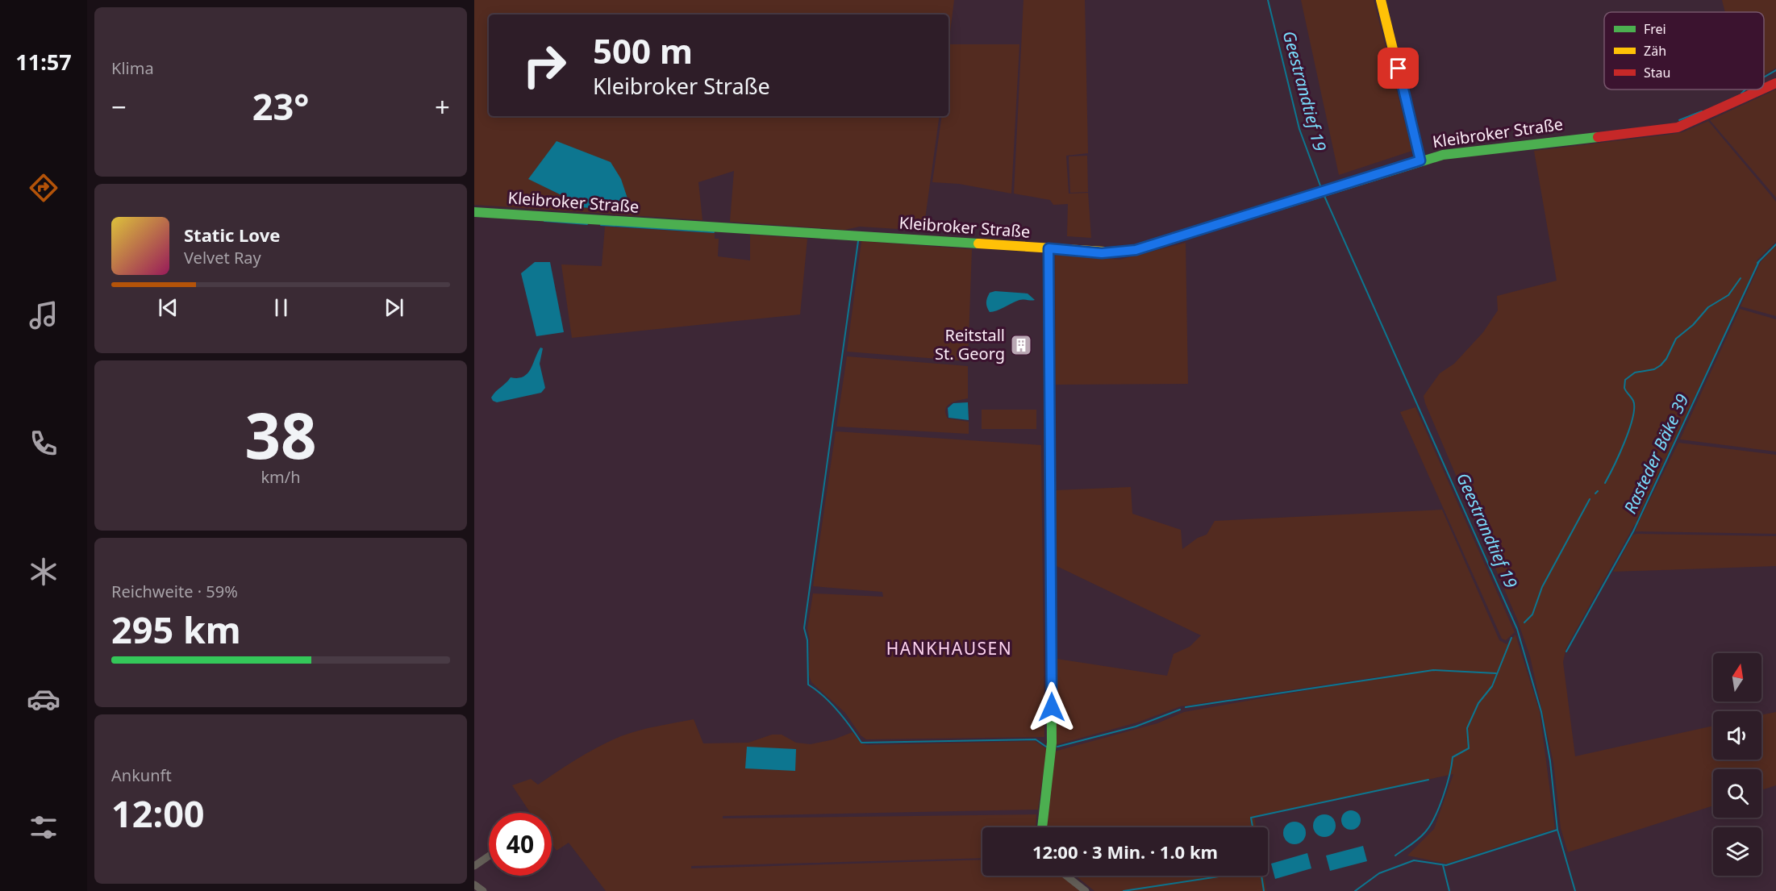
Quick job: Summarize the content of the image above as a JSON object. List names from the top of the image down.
{
  "streets": {
    "street": ["Kleibroker Straße"]
  },
  "districts": ["HANKHAUSEN"],
  "water": ["Geestrandtief 19", "Rasteder Bäke 39"],
  "places": {
    "building": ["Reitstall St. Georg"]
  },
  "legend": ["Frei", "Zäh", "Stau"],
  "north": "top",
  "page": {
    "tabs": "11:57",
    "tile": [
      "Klima",
      ["38", "km/h"],
      ["Reichweite · 59%", "295 km"],
      ["Ankunft", "12:00"]
    ],
    "turn": ["500 m", "Kleibroker Straße"],
    "heat": ["−", "23°", "+"],
    "song": ["Static Love", "Velvet Ray"],
    "limit": "40",
    "trip": "12:00 · 3 Min. · 1.0 km"
  }
}
